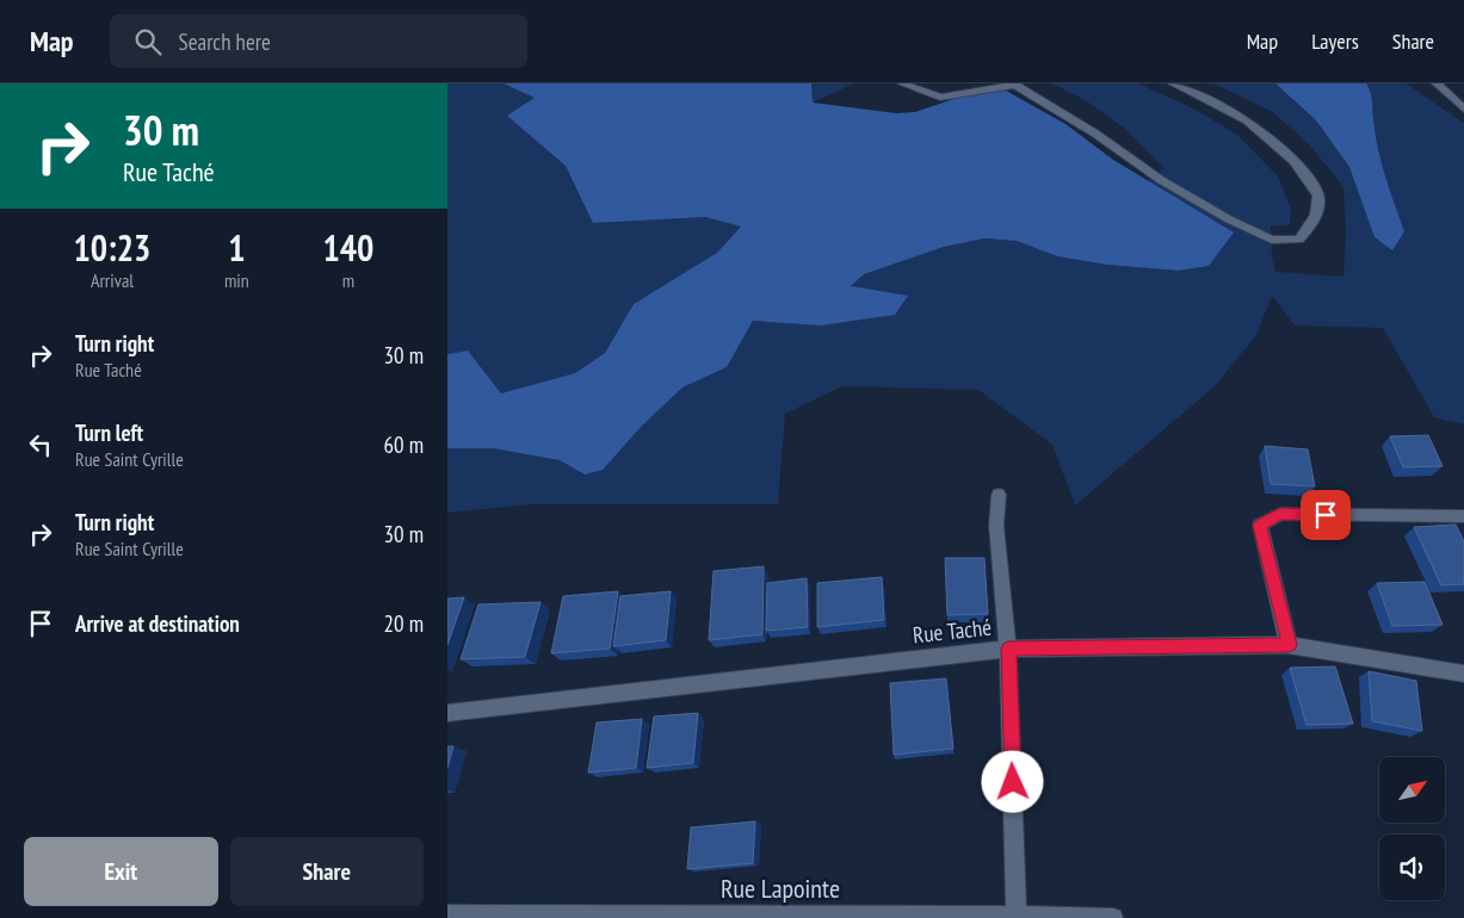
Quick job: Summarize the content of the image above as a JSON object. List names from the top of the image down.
{
  "streets": {
    "street": ["Rue Taché", "Rue Lapointe"]
  },
  "north": "top right",
  "page": {
    "header": "Map",
    "search": "Search here",
    "nav": ["Map", "Layers", "Share"],
    "turn": ["30 m", "Rue Taché"],
    "eta": [
      "10:23",
      "Arrival",
      "1",
      "min",
      "140",
      "m"
    ],
    "list": [
      {
        "name": "Turn right",
        "note": "Rue Taché",
        "value": "30 m"
      },
      {
        "name": "Turn left",
        "note": "Rue Saint Cyrille",
        "value": "60 m"
      },
      {
        "name": "Turn right",
        "note": "Rue Saint Cyrille",
        "value": "30 m"
      },
      {
        "name": "Arrive at destination",
        "value": "20 m"
      }
    ],
    "buttons": ["Exit", "Share"]
  }
}
